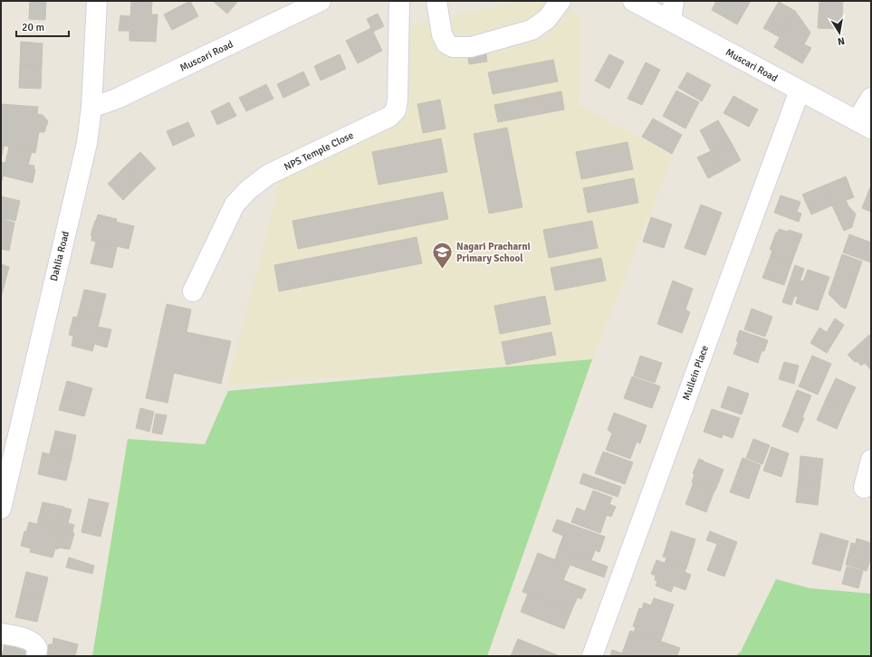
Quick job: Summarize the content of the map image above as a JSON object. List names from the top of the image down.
{
  "streets": {
    "street": [
      "Muscari Road",
      "NPS Temple Close",
      "Dahlia Road",
      "Mullein Place"
    ]
  },
  "crossings": [
    ["Muscari Road", "Dahlia Road"],
    ["Muscari Road", "Mullein Place"]
  ],
  "places": {
    "school or university": ["Nagari Pracharni Primary School"]
  },
  "scale_bar": "20 m",
  "north": "bottom"
}
